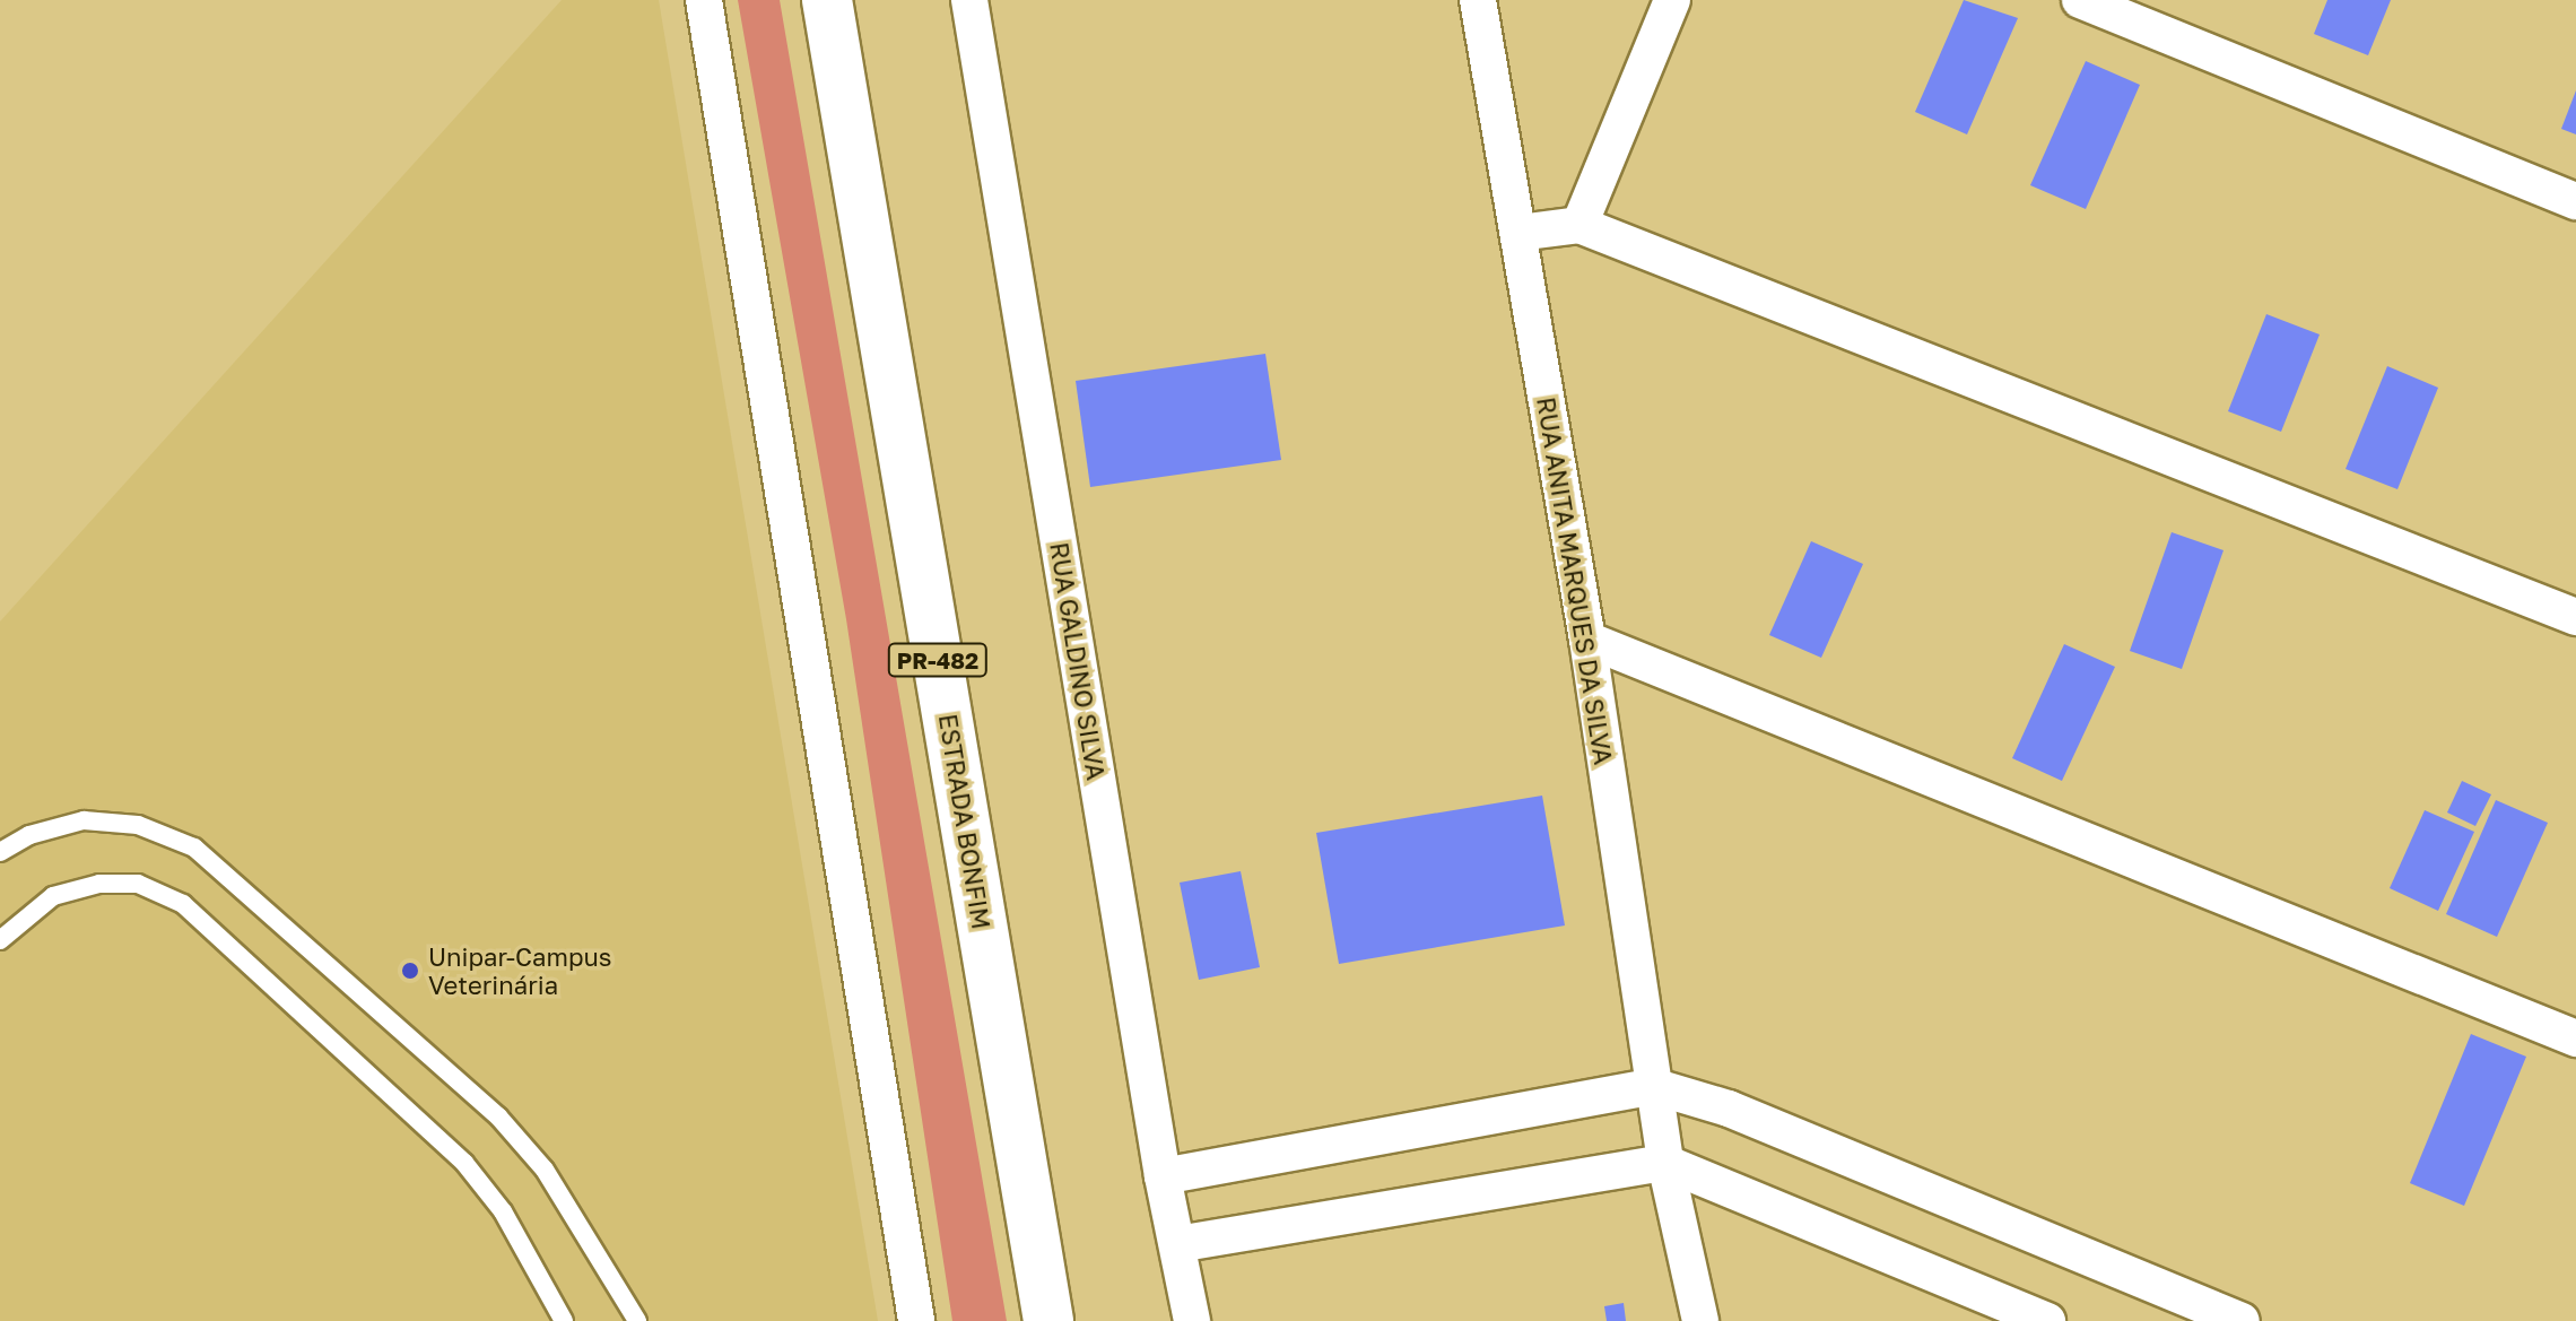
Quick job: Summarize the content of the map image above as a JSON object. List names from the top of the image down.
{
  "streets": {
    "main road": ["PR-482", "ESTRADA BONFIM"],
    "street": ["RUA ANITA MARQUES DA SILVA", "RUA GALDINO SILVA"]
  },
  "places": ["Unipar-Campus Veterinária"]
}
